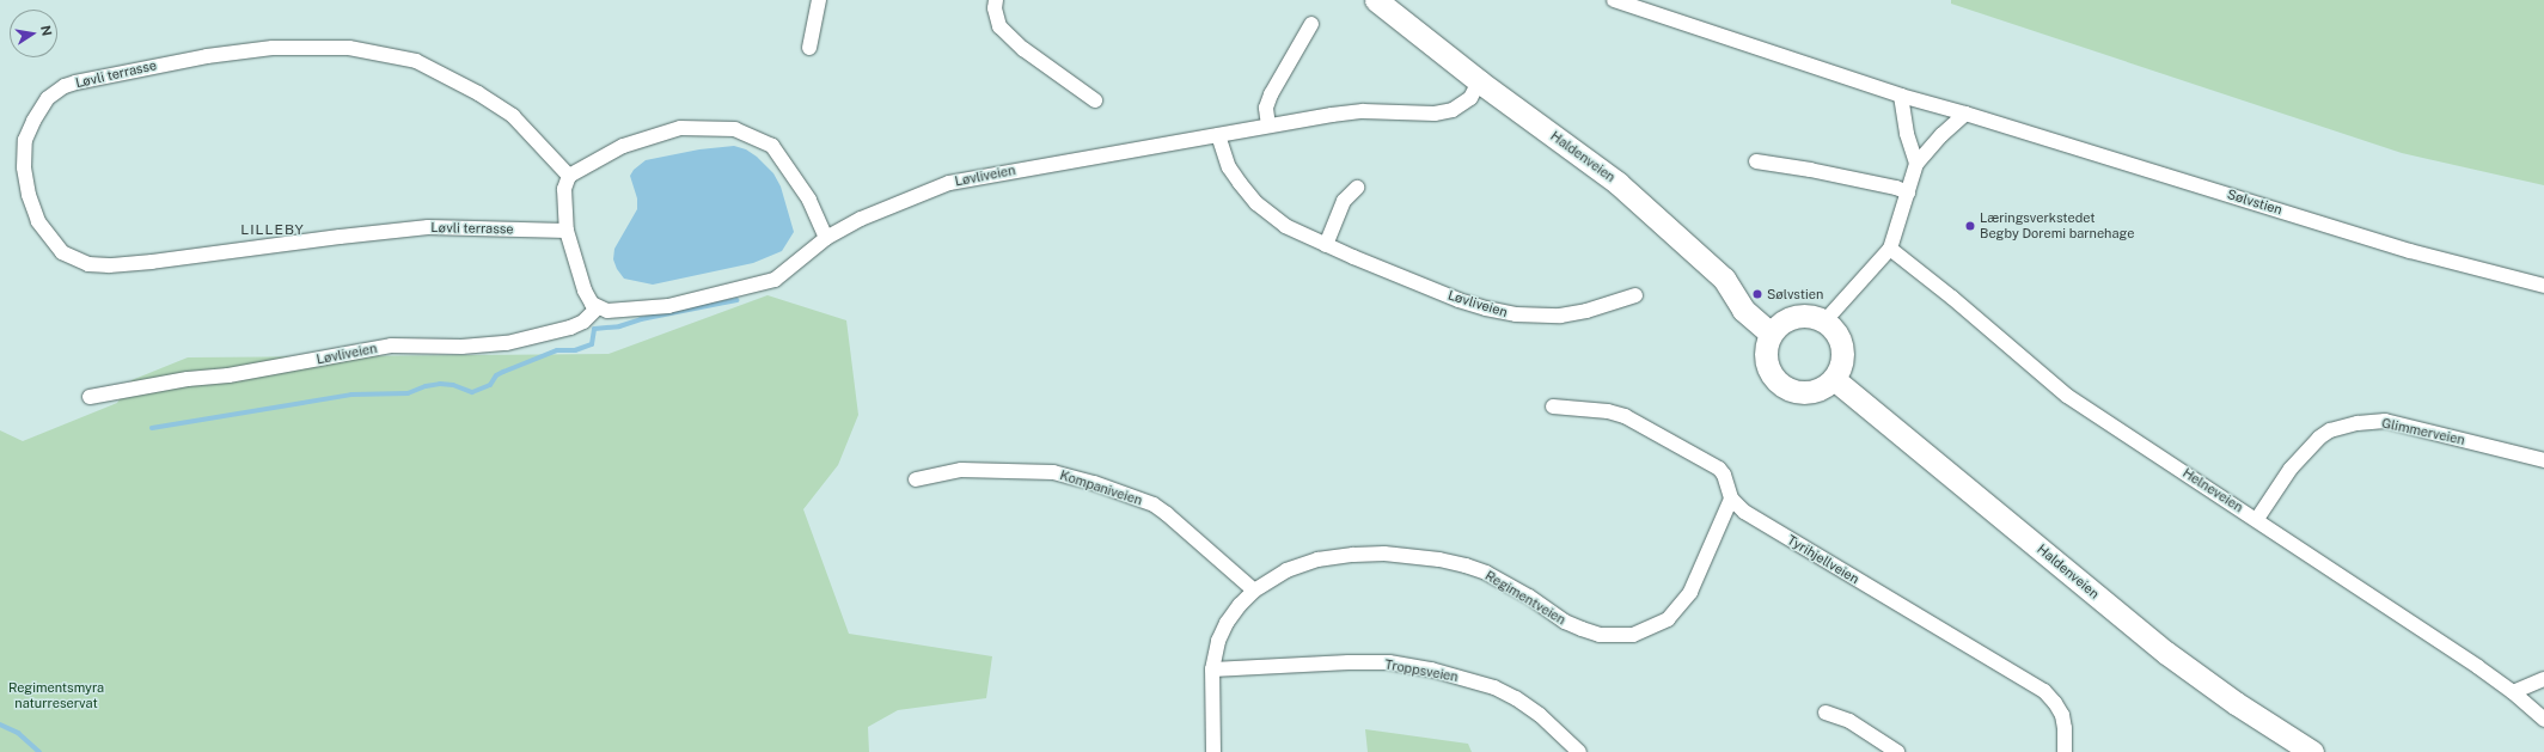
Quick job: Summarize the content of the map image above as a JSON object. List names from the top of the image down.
{
  "streets": {
    "main road": ["Haldenveien"],
    "street": [
      "Løvli terrasse",
      "Løvliveien",
      "Sølvstien",
      "Glimmerveien",
      "Kompaniveien",
      "Helneveien",
      "Tyrihjellveien",
      "Regimentveien",
      "Troppsveien"
    ]
  },
  "crossings": [
    ["Haldenveien", "Løvliveien"],
    ["Glimmerveien", "Helneveien"],
    ["Kompaniveien", "Regimentveien"],
    ["Tyrihjellveien", "Regimentveien"],
    ["Regimentveien", "Troppsveien"]
  ],
  "districts": ["LILLEBY"],
  "parks": ["Regimentsmyra naturreservat"],
  "places": ["Læringsverkstedet Begby Doremi barnehage", "Sølvstien"],
  "north": "right"
}
